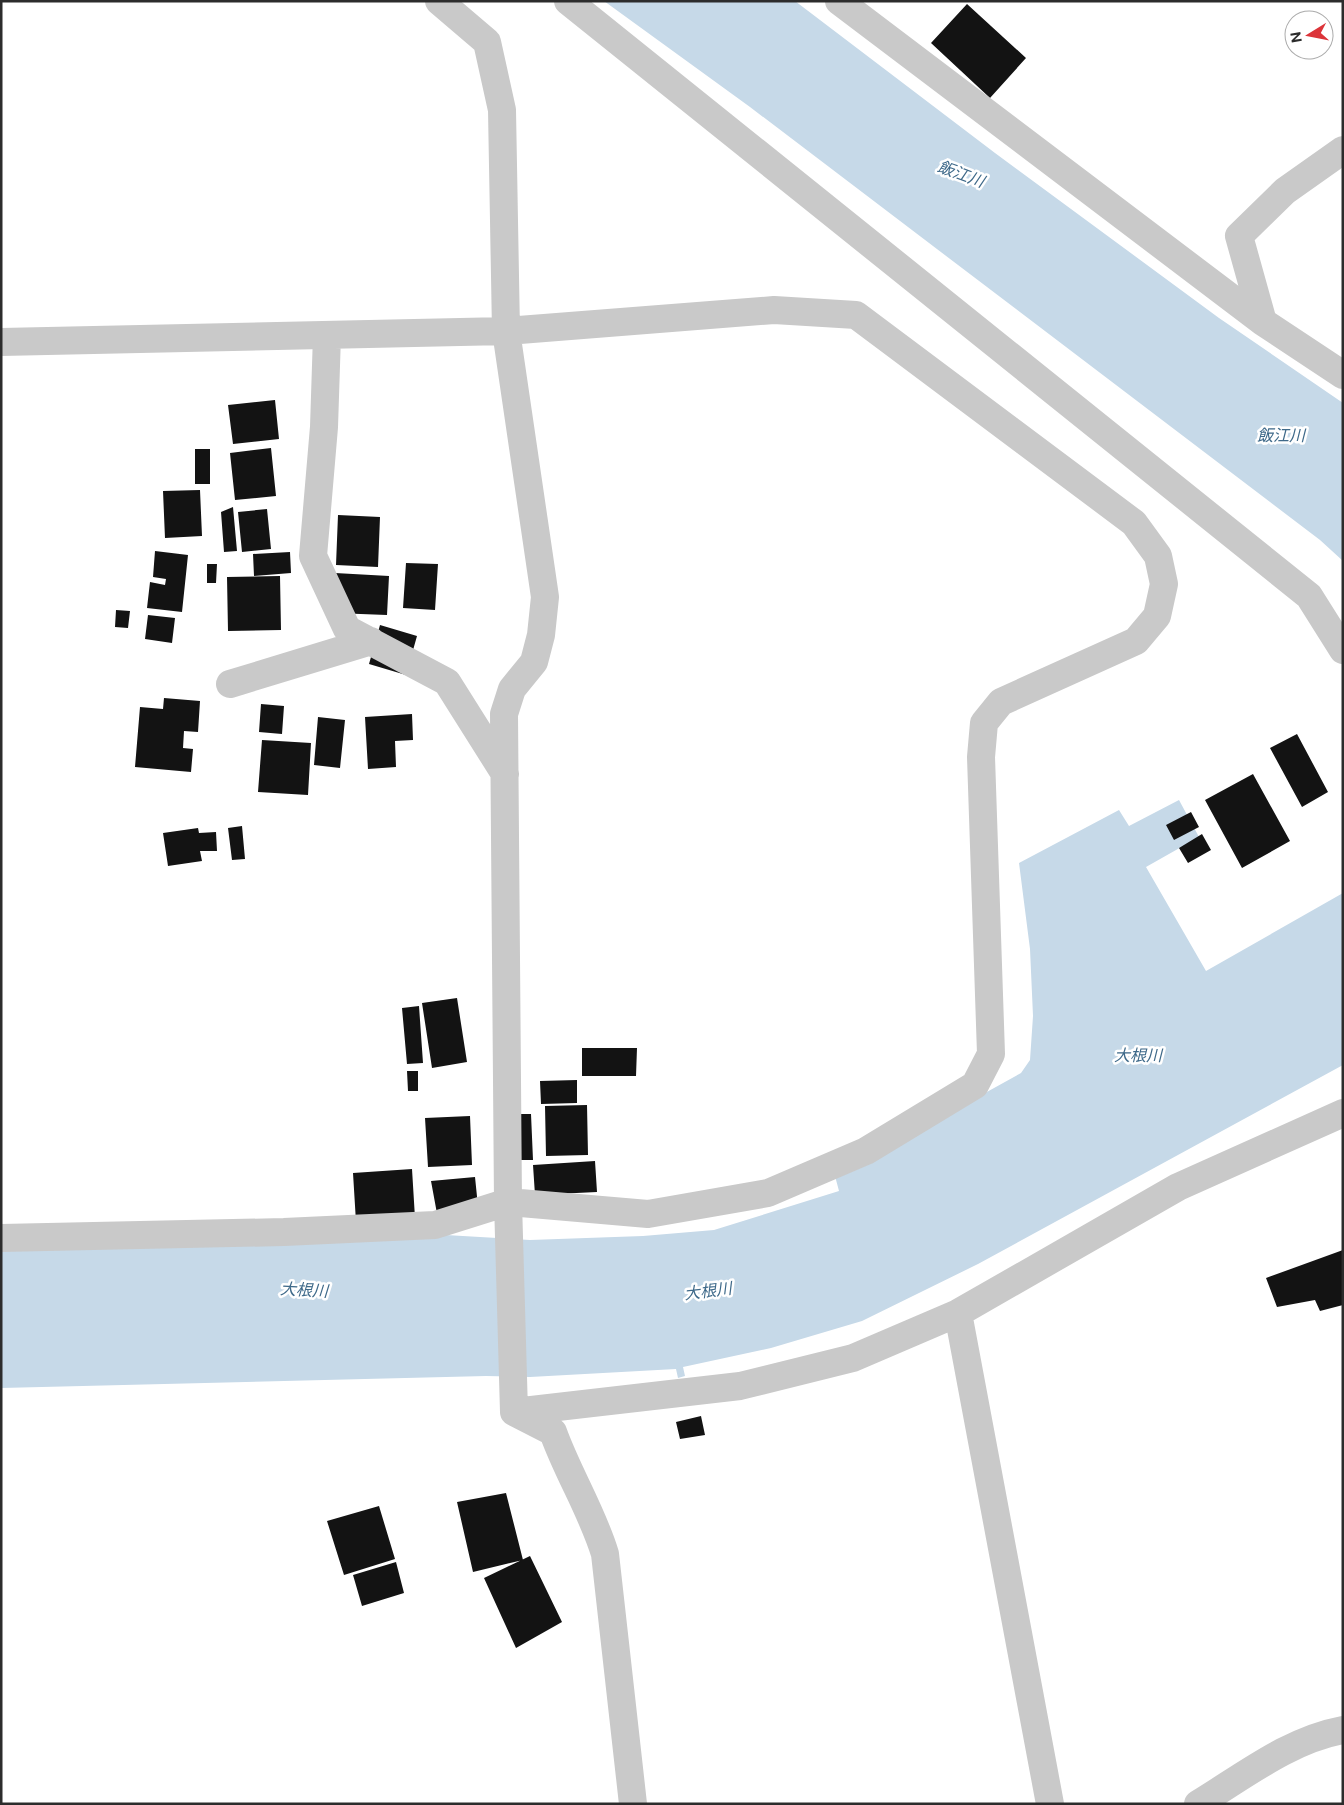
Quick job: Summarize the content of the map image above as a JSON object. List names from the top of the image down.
{
  "water": ["飯江川", "大根川"],
  "north": "left"
}
